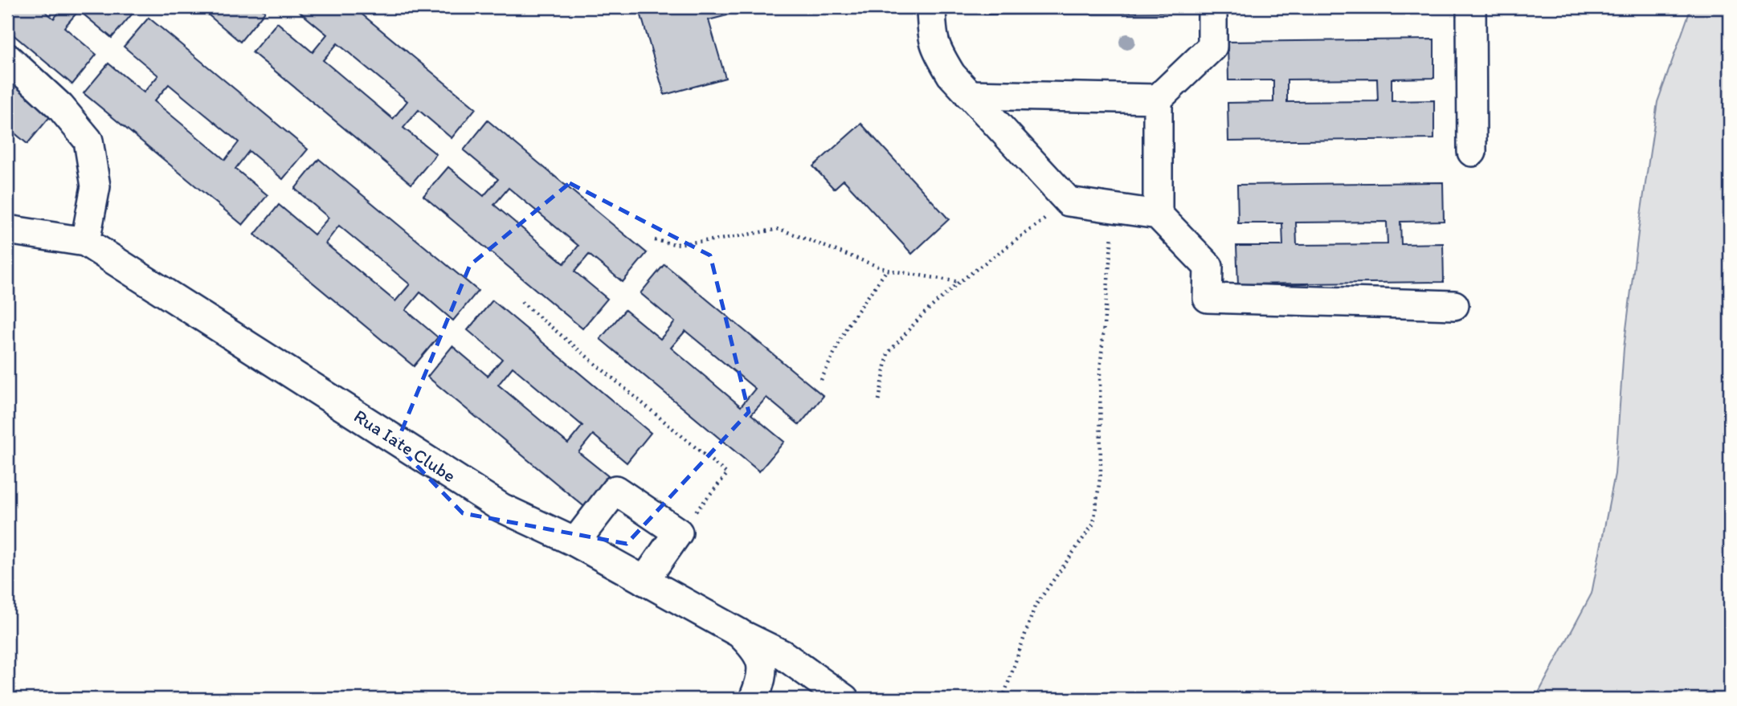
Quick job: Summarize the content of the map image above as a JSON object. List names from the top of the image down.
{
  "streets": {
    "street": ["Rua Iate Clube"]
  }
}
